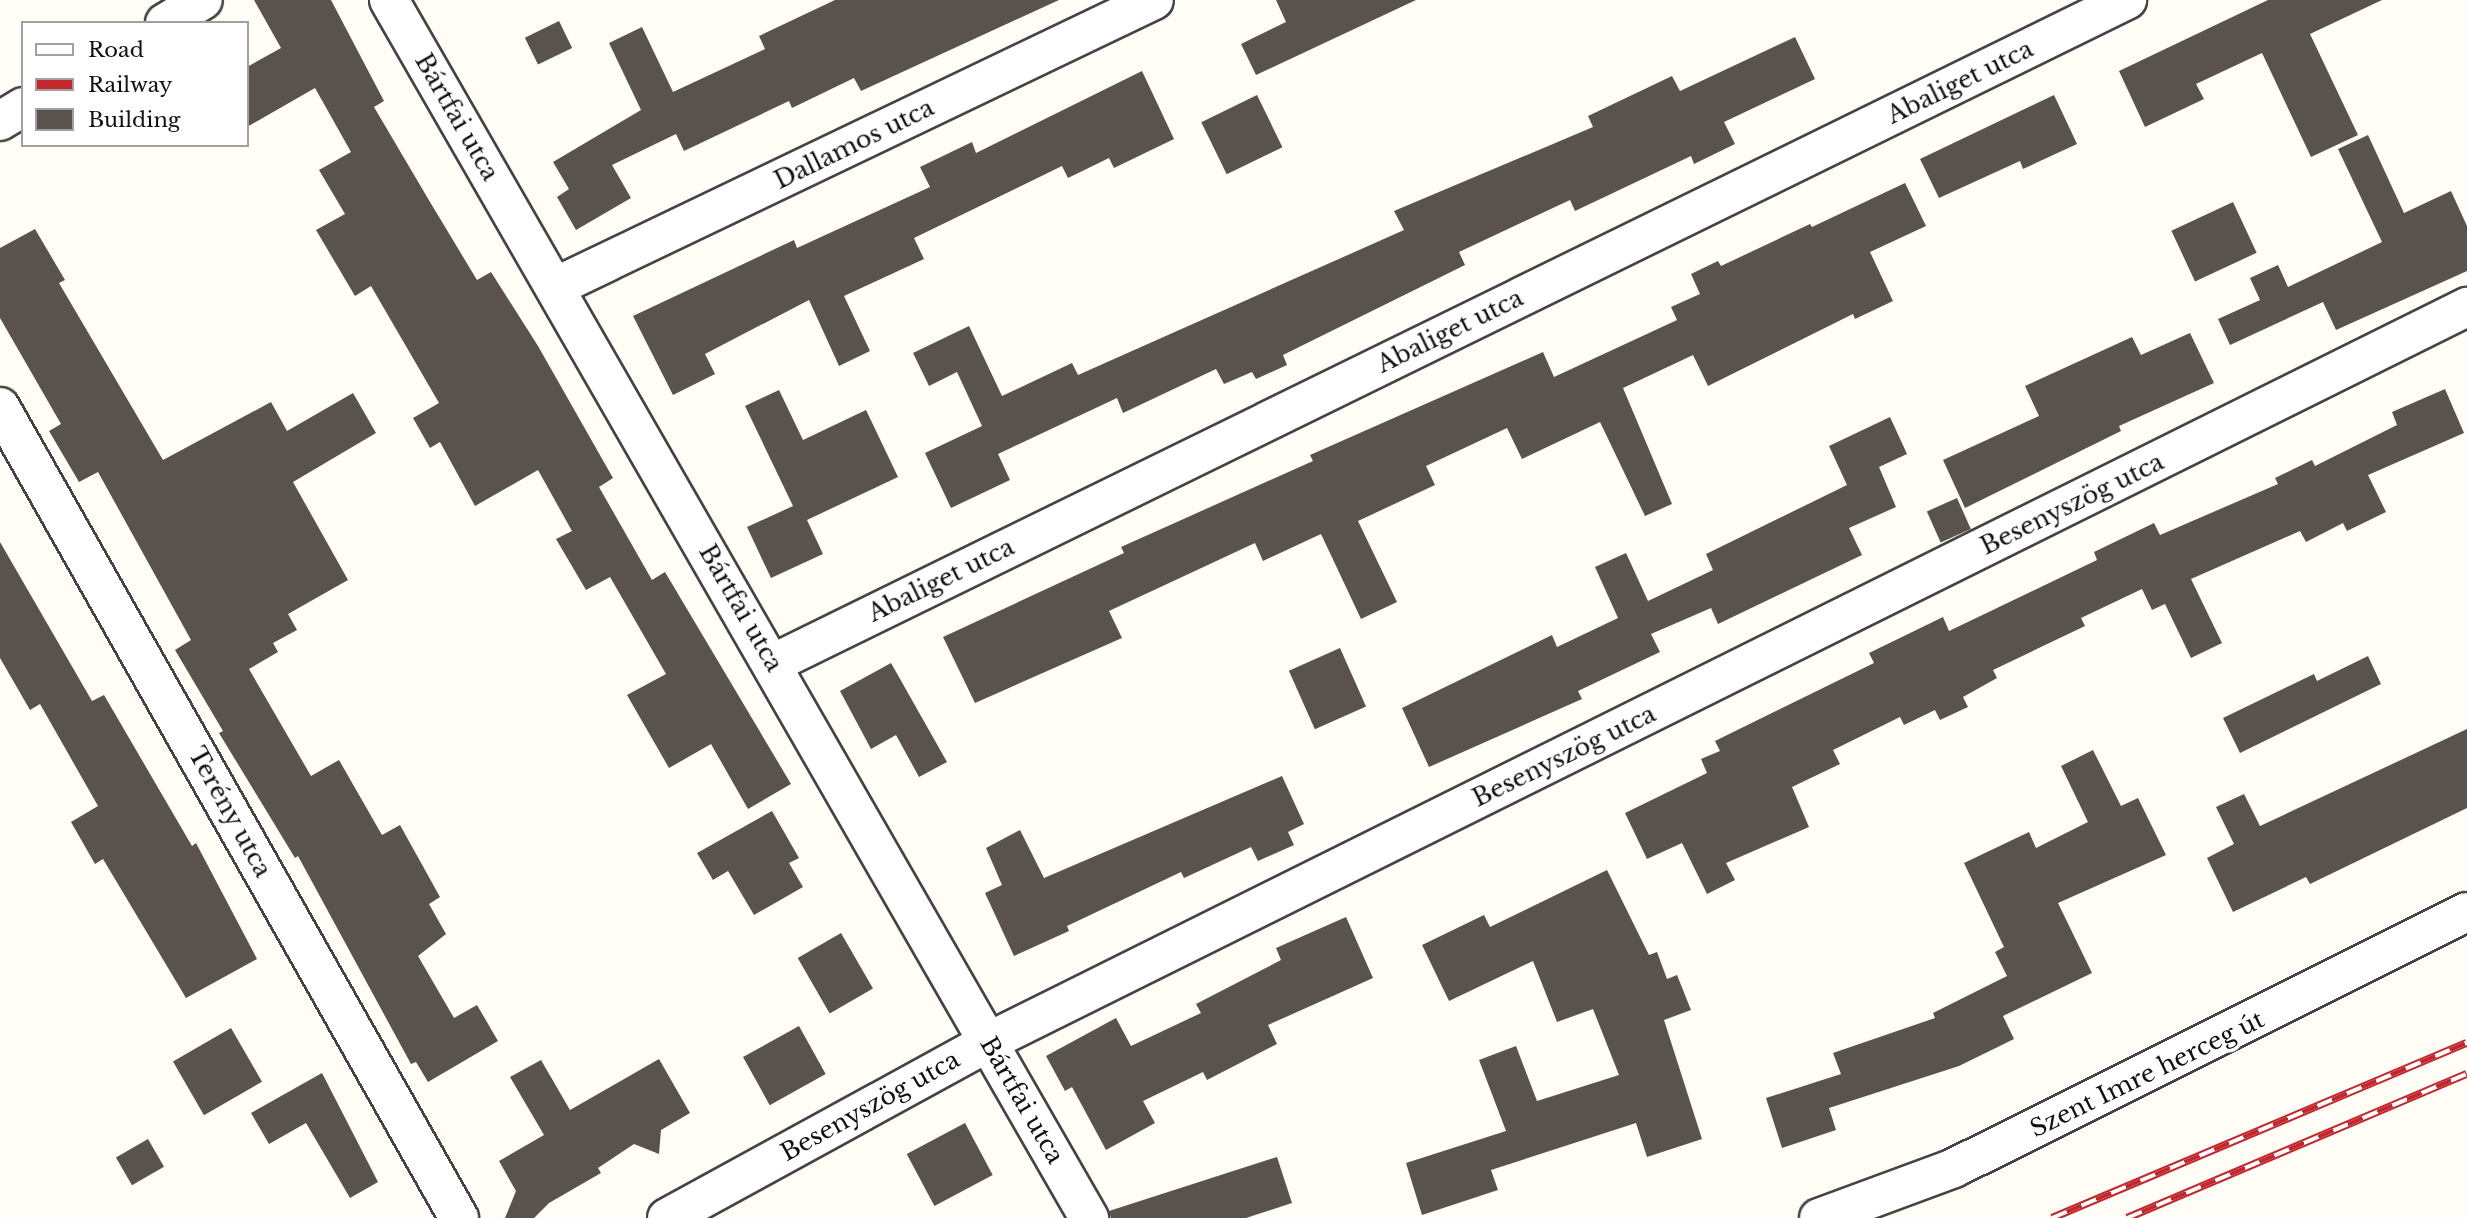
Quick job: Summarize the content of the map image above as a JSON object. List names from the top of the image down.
{
  "streets": {
    "street": [
      "Abaliget utca",
      "Bártfai utca",
      "Dallamos utca",
      "Besenyszög utca",
      "Terény utca",
      "Szent Imre herceg út"
    ]
  },
  "crossings": [
    ["Abaliget utca", "Bártfai utca"],
    ["Bártfai utca", "Dallamos utca"],
    ["Bártfai utca", "Besenyszög utca"]
  ],
  "legend": ["Road", "Railway", "Building"]
}
